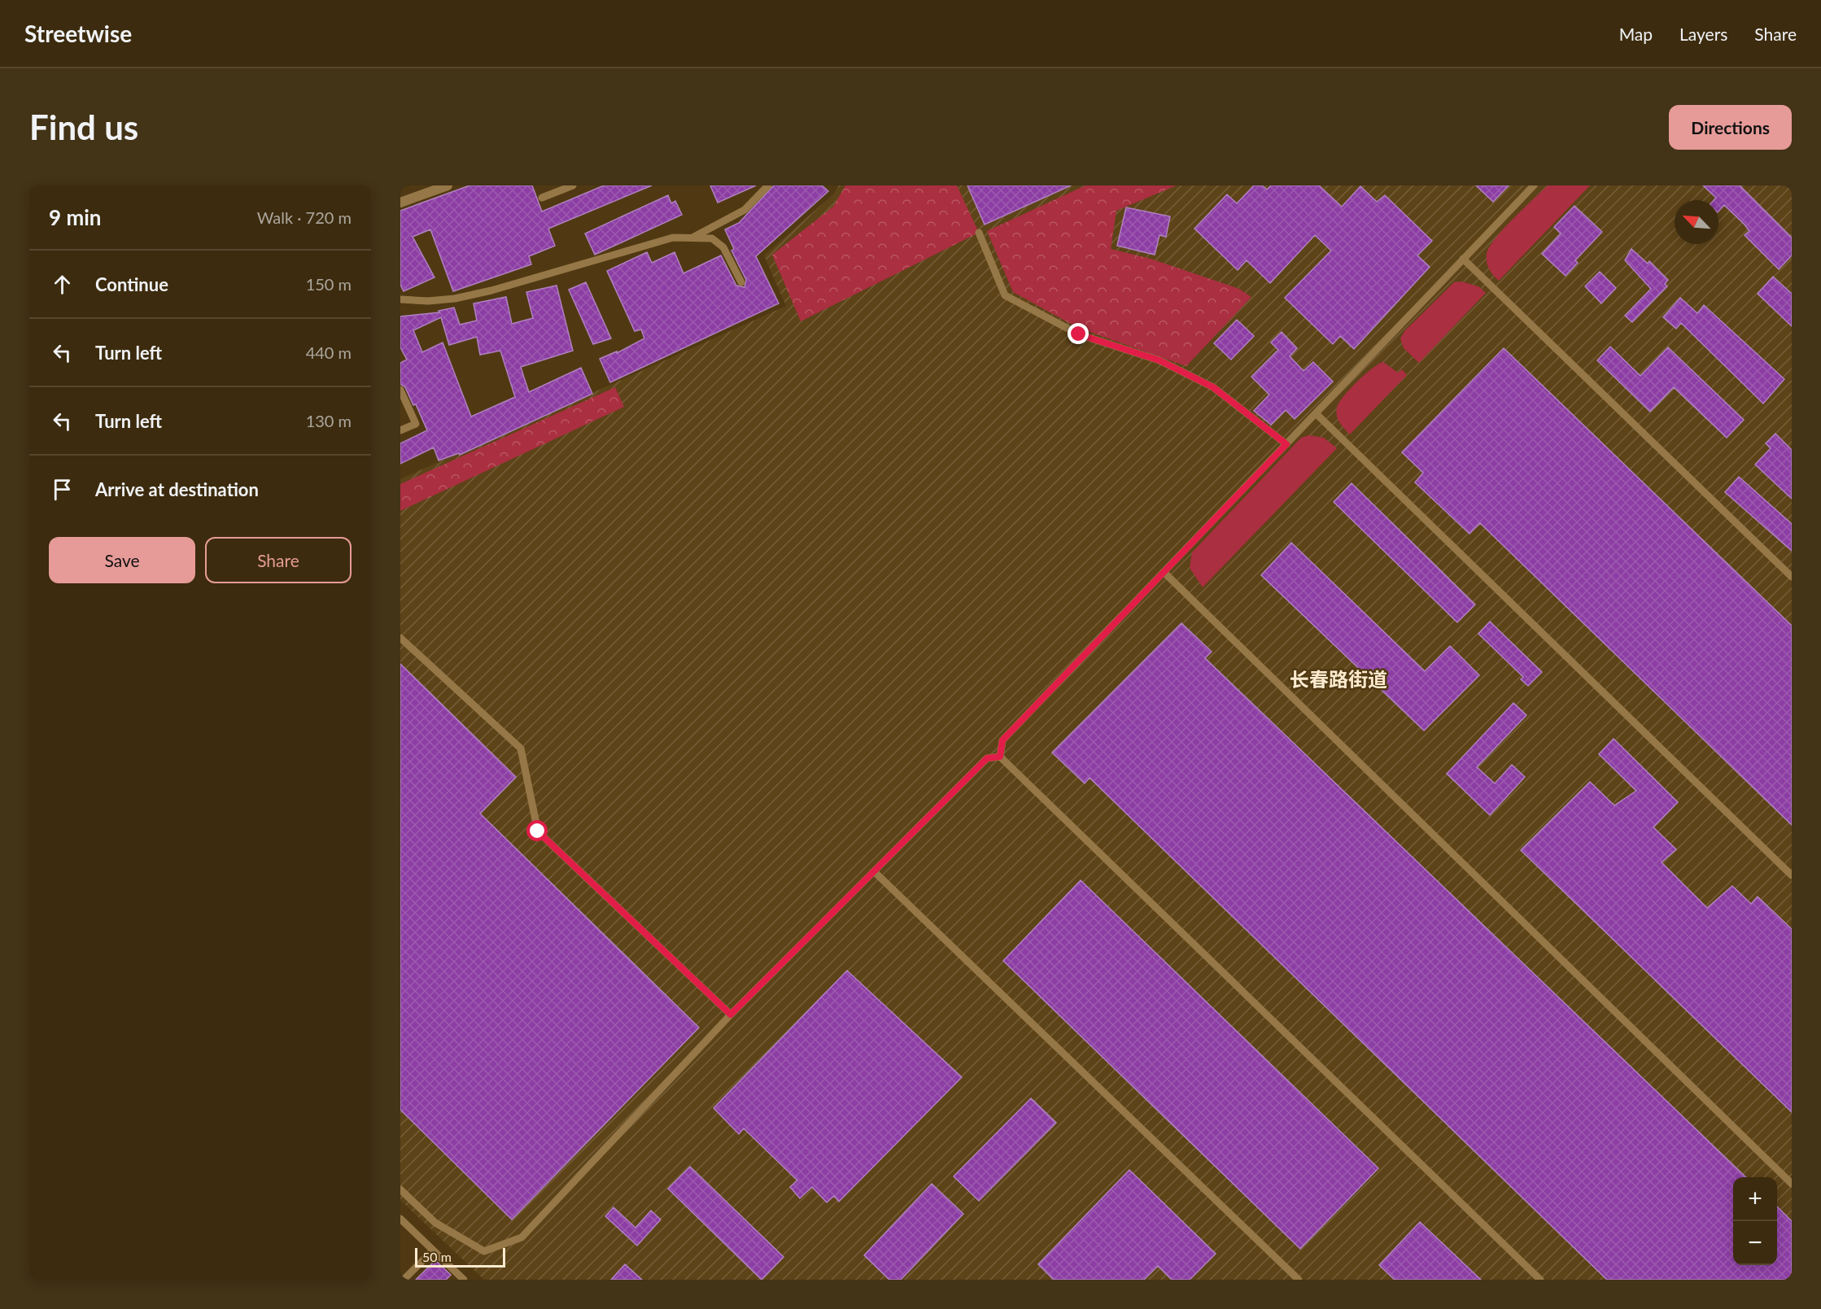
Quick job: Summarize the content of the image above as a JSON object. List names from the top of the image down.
{
  "districts": ["长春路街道"],
  "scale_bar": "50 m",
  "north": "top left",
  "page": {
    "header": "Streetwise",
    "nav": ["Map", "Layers", "Share"],
    "buttons": [
      "Directions",
      ["Save", "Share"]
    ],
    "title": "Find us",
    "heading": ["9 min", "Walk · 720 m"],
    "list": [
      ["Continue", "150 m"],
      ["Turn left", "440 m"],
      ["Turn left", "130 m"],
      "Arrive at destination"
    ],
    "map_buttons": ["+", "−"],
    "scale": "50 m"
  }
}
